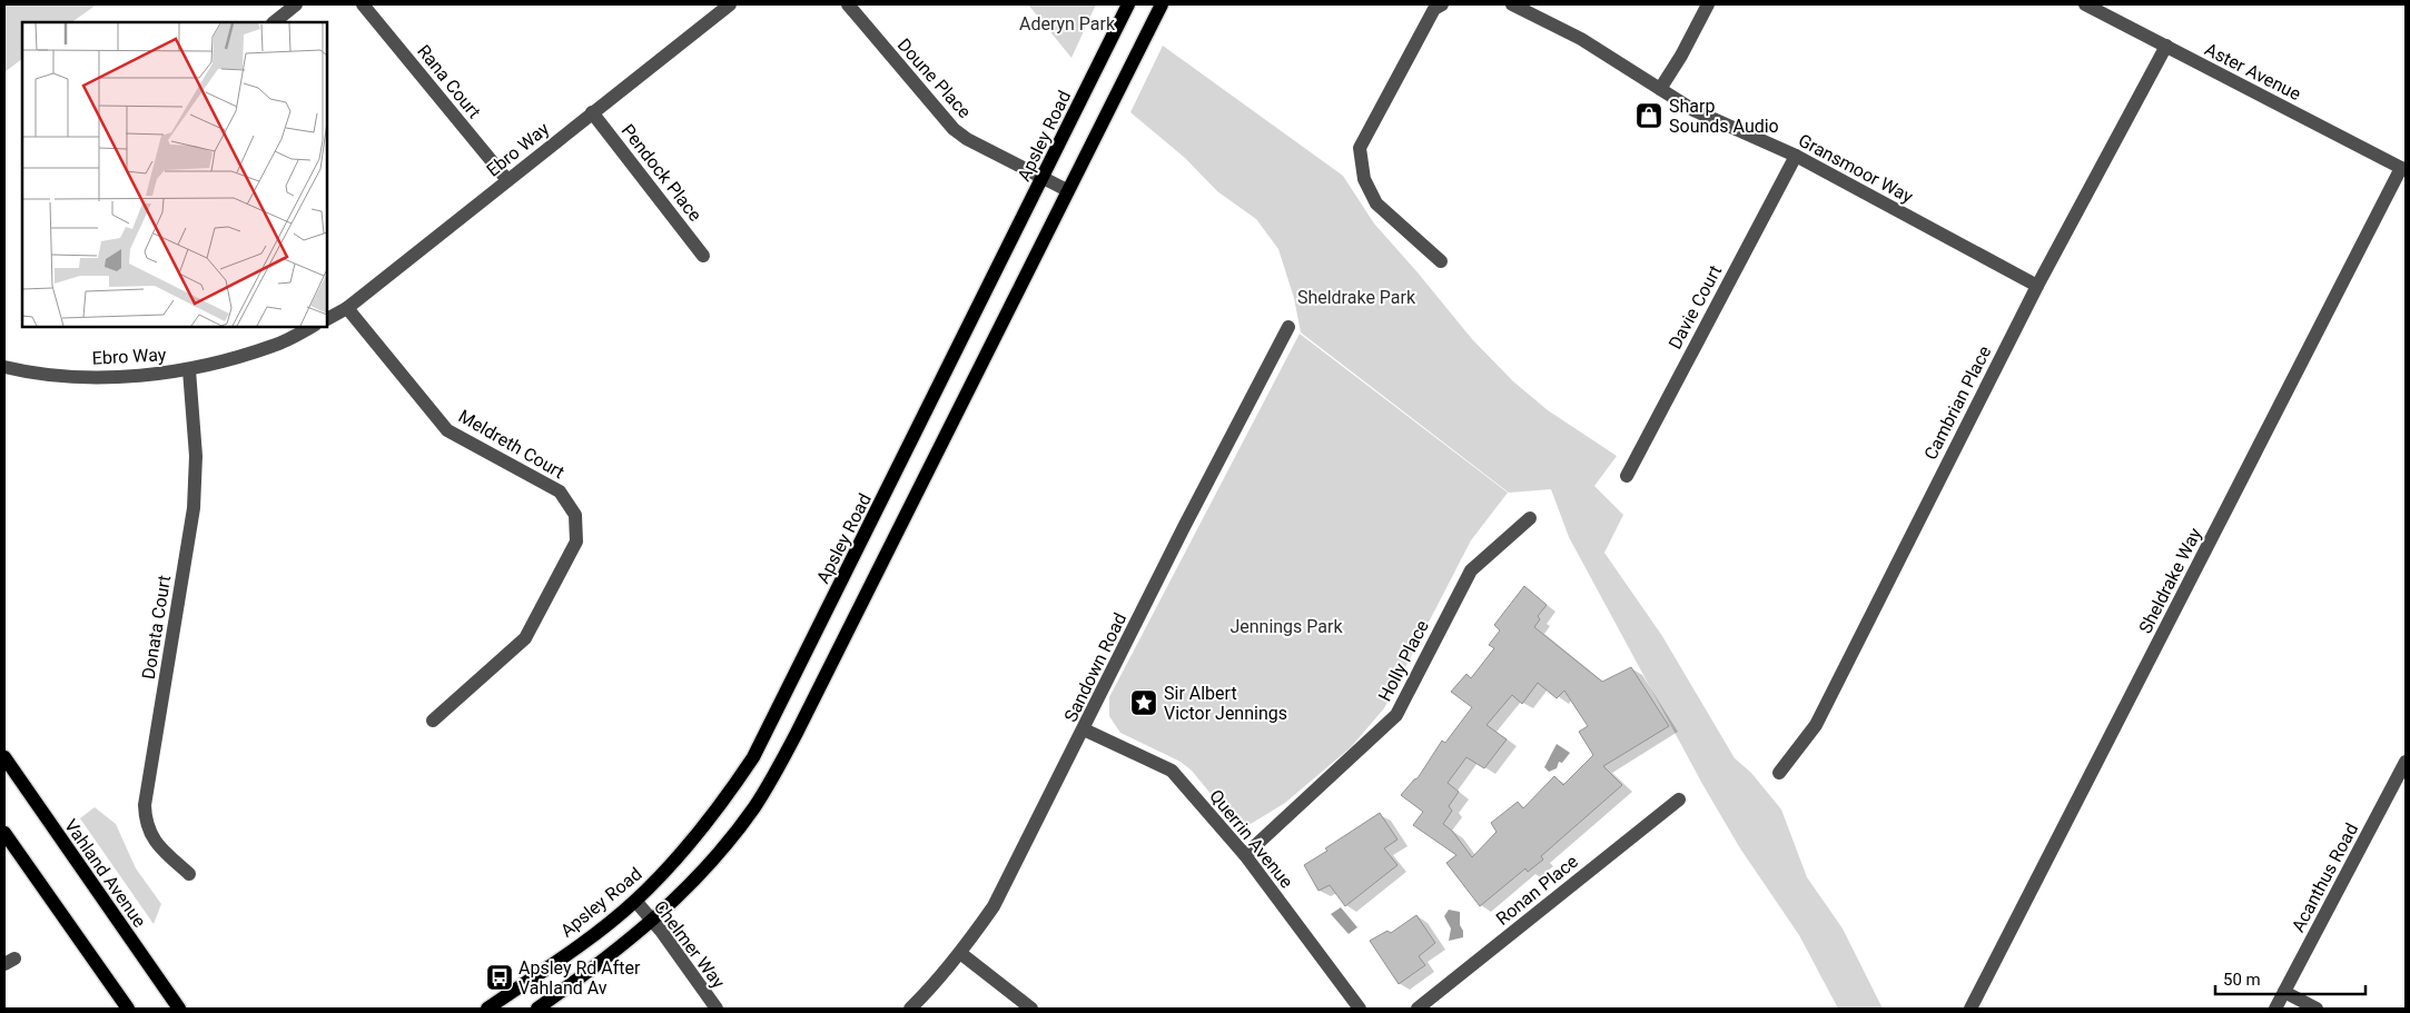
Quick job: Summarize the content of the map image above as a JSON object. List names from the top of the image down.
{
  "streets": {
    "main road": ["Apsley Road", "Vahland Avenue"],
    "street": [
      "Aster Avenue",
      "Doune Place",
      "Rana Court",
      "Ebro Way",
      "Gransmoor Way",
      "Pendock Place",
      "Davie Court",
      "Cambrian Place",
      "Meldreth Court",
      "Sheldrake Way",
      "Donata Court",
      "Holly Place",
      "Sandown Road",
      "Querrin Avenue",
      "Acanthus Road",
      "Ronan Place",
      "Chelmer Way"
    ]
  },
  "crossings": [
    ["Aster Avenue", "Cambrian Place"],
    ["Aster Avenue", "Sheldrake Way"],
    ["Doune Place", "Apsley Road"],
    ["Rana Court", "Ebro Way"],
    ["Apsley Road", "Chelmer Way"],
    ["Ebro Way", "Pendock Place"],
    ["Ebro Way", "Meldreth Court"],
    ["Ebro Way", "Donata Court"],
    ["Gransmoor Way", "Davie Court"],
    ["Gransmoor Way", "Cambrian Place"],
    ["Holly Place", "Querrin Avenue"],
    ["Sandown Road", "Querrin Avenue"]
  ],
  "parks": ["Aderyn Park", "Sheldrake Park", "Jennings Park"],
  "places": {
    "shop": ["Sharp Sounds Audio"],
    "place": ["Sir Albert Victor Jennings"],
    "bus stop": ["Apsley Rd After Vahland Av"]
  },
  "scale_bar": "50 m"
}
